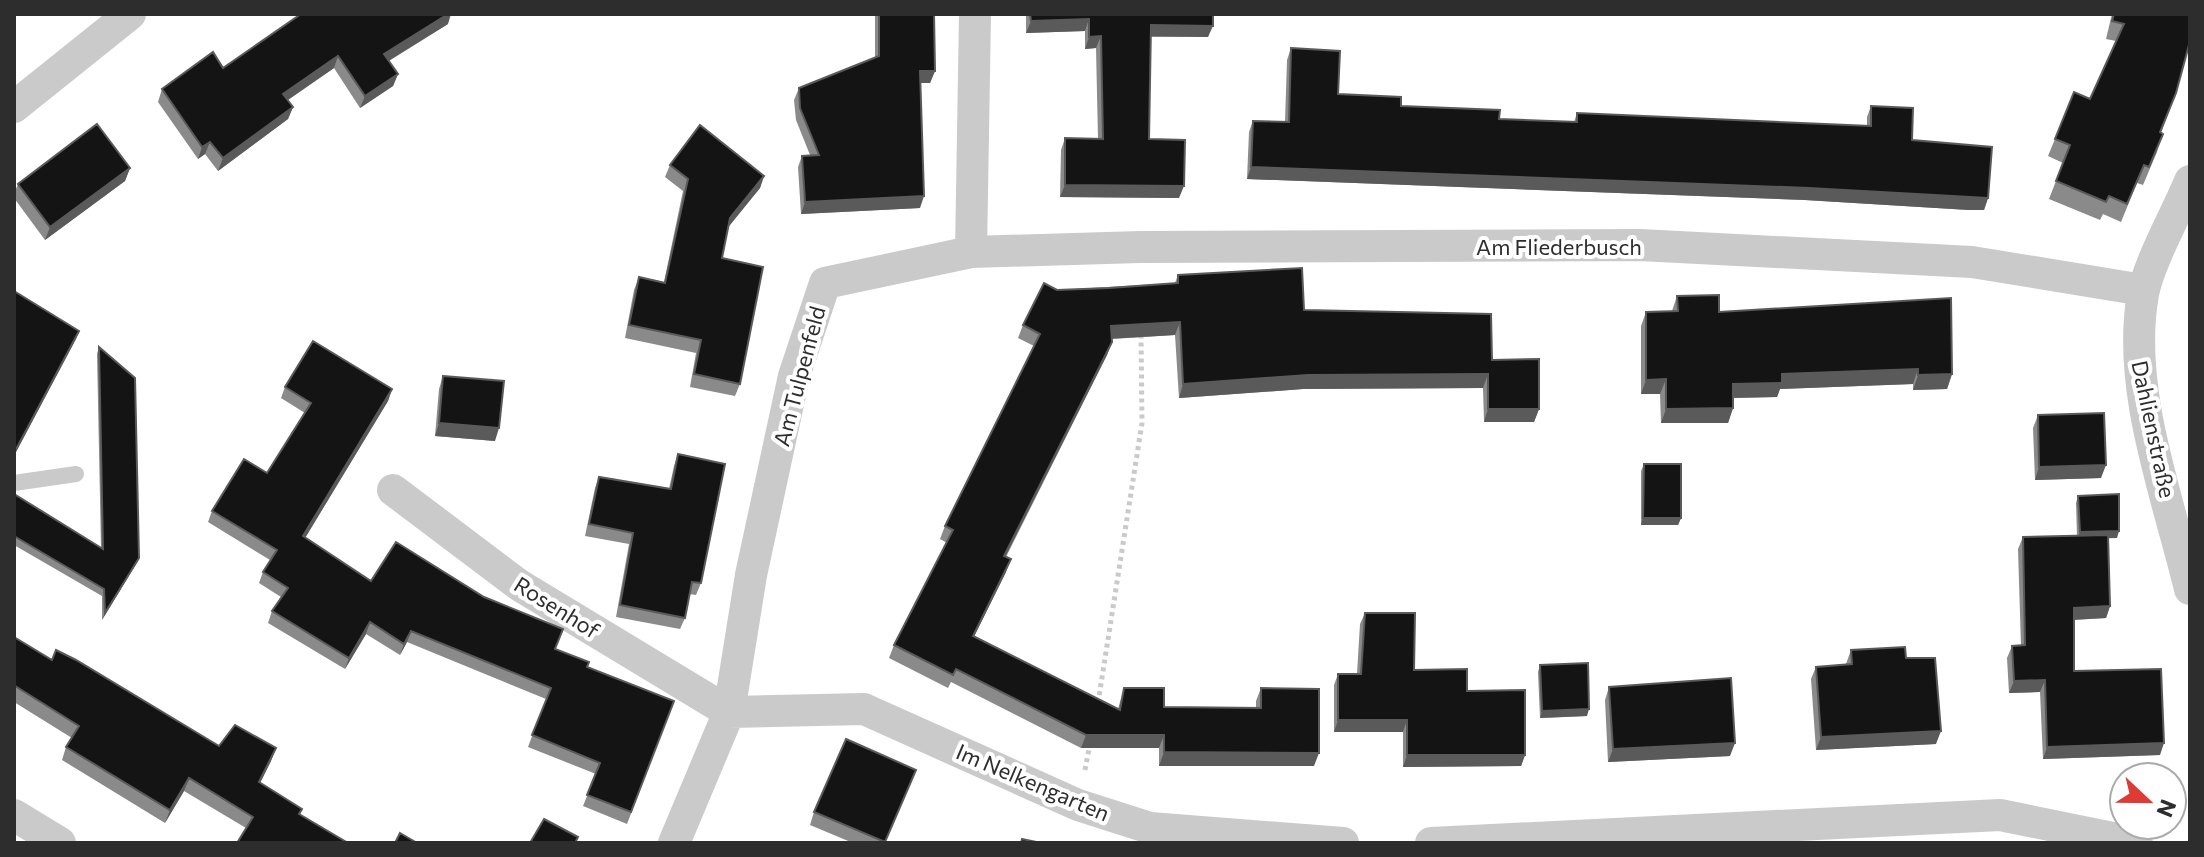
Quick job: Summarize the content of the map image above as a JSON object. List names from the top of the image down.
{
  "streets": {
    "street": [
      "Am Fliederbusch",
      "Am Tulpenfeld",
      "Dahlienstraße",
      "Rosenhof",
      "Im Nelkengarten"
    ]
  },
  "crossings": [
    ["Am Fliederbusch", "Am Tulpenfeld"],
    ["Am Fliederbusch", "Dahlienstraße"],
    ["Am Tulpenfeld", "Rosenhof"],
    ["Am Tulpenfeld", "Im Nelkengarten"],
    ["Rosenhof", "Im Nelkengarten"]
  ],
  "north": "right"
}
